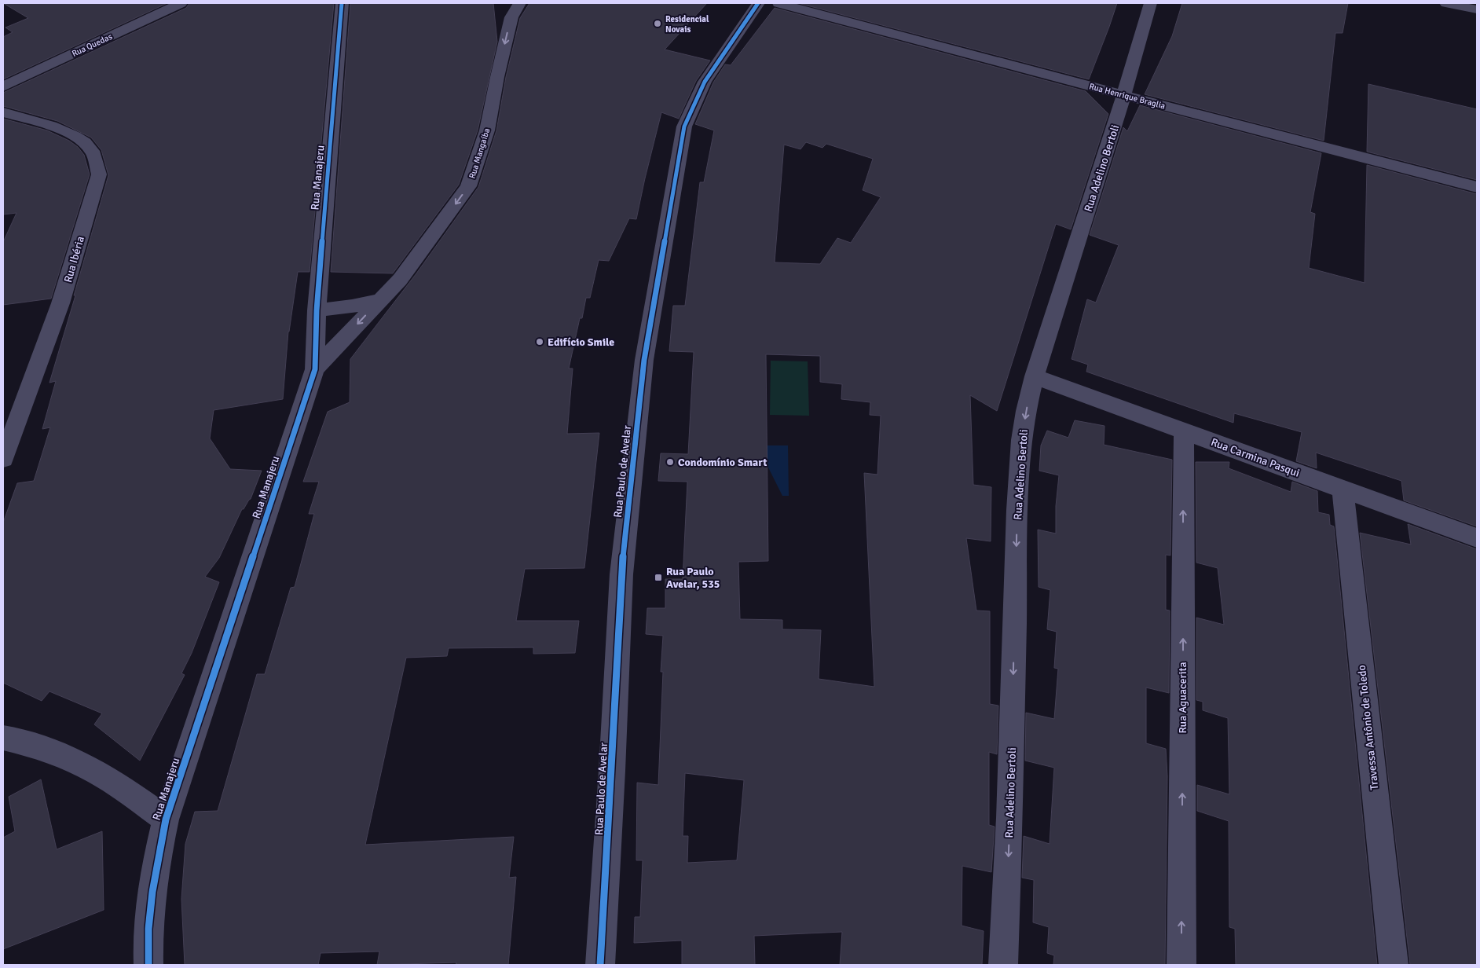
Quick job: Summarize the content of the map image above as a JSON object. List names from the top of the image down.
{
  "streets": {
    "street": [
      "Rua Quedas",
      "Rua Henrique Braglia",
      "Rua Mangaíba",
      "Rua Adelino Bertoli",
      "Rua Manajeru",
      "Rua Ibéria",
      "Rua Carmina Pasqui",
      "Rua Paulo de Avelar",
      "Rua Aguacerita",
      "Travessa Antônio de Toledo"
    ]
  },
  "crossings": [
    ["Rua Henrique Braglia", "Rua Adelino Bertoli"],
    ["Rua Mangaíba", "Rua Manajeru"],
    ["Rua Adelino Bertoli", "Rua Carmina Pasqui"],
    ["Rua Carmina Pasqui", "Rua Aguacerita"],
    ["Rua Carmina Pasqui", "Travessa Antônio de Toledo"]
  ],
  "one_way": ["Rua Mangaíba", "Rua Adelino Bertoli", "Rua Aguacerita"],
  "places": {
    "other": ["Residencial Novais", "Edifício Smile", "Condomínio Smart"],
    "transit": ["Rua Paulo Avelar, 535"]
  }
}
